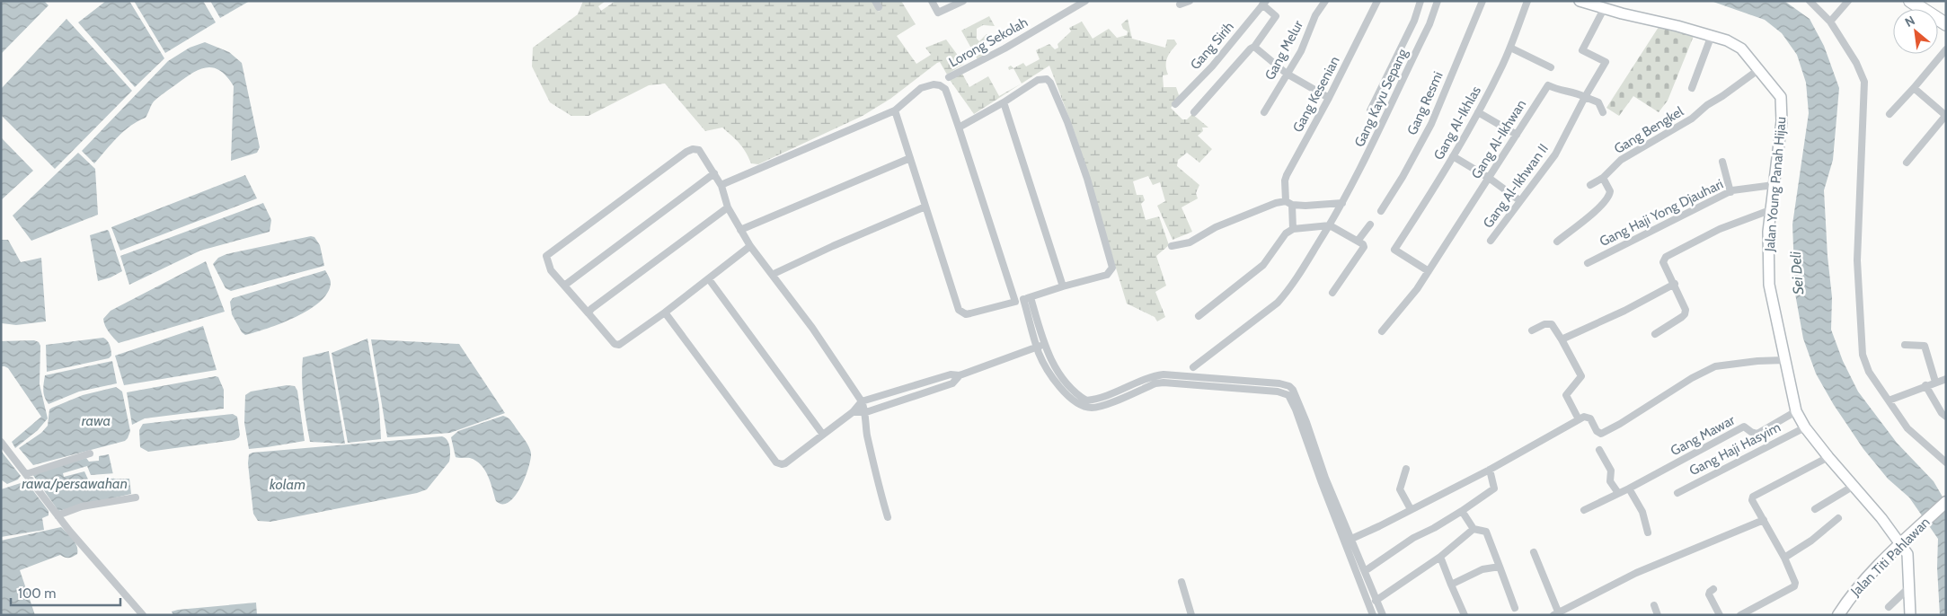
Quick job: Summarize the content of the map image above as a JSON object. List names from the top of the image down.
{
  "streets": {
    "main road": ["Jalan Titi Pahlawan"],
    "street": [
      "Lorong Sekolah",
      "Gang Sirih",
      "Gang Melur",
      "Gang Kesenian",
      "Gang Kayu Sepang",
      "Gang Resmi",
      "Gang Al-Ikhlas",
      "Gang Bengkel",
      "Gang Al-Ikhwan",
      "Jalan Young Panah Hijau",
      "Gang Al-Ikhwan II",
      "Gang Haji Yong Djauhari",
      "Gang Mawar",
      "Gang Haji Hasyim"
    ]
  },
  "crossings": [
    ["Gang Al-Ikhlas", "Gang Al-Ikhwan"],
    ["Gang Bengkel", "Jalan Young Panah Hijau"],
    ["Gang Al-Ikhwan", "Gang Al-Ikhwan II"],
    ["Jalan Young Panah Hijau", "Gang Haji Yong Djauhari"],
    ["Jalan Young Panah Hijau", "Gang Mawar"],
    ["Jalan Young Panah Hijau", "Gang Haji Hasyim"],
    ["Jalan Young Panah Hijau", "Jalan Titi Pahlawan"]
  ],
  "water": [
    "Sei Deli",
    "rawa",
    "rawa/persawahan",
    "kolam"
  ],
  "scale_bar": "100 m",
  "north": "top left"
}
